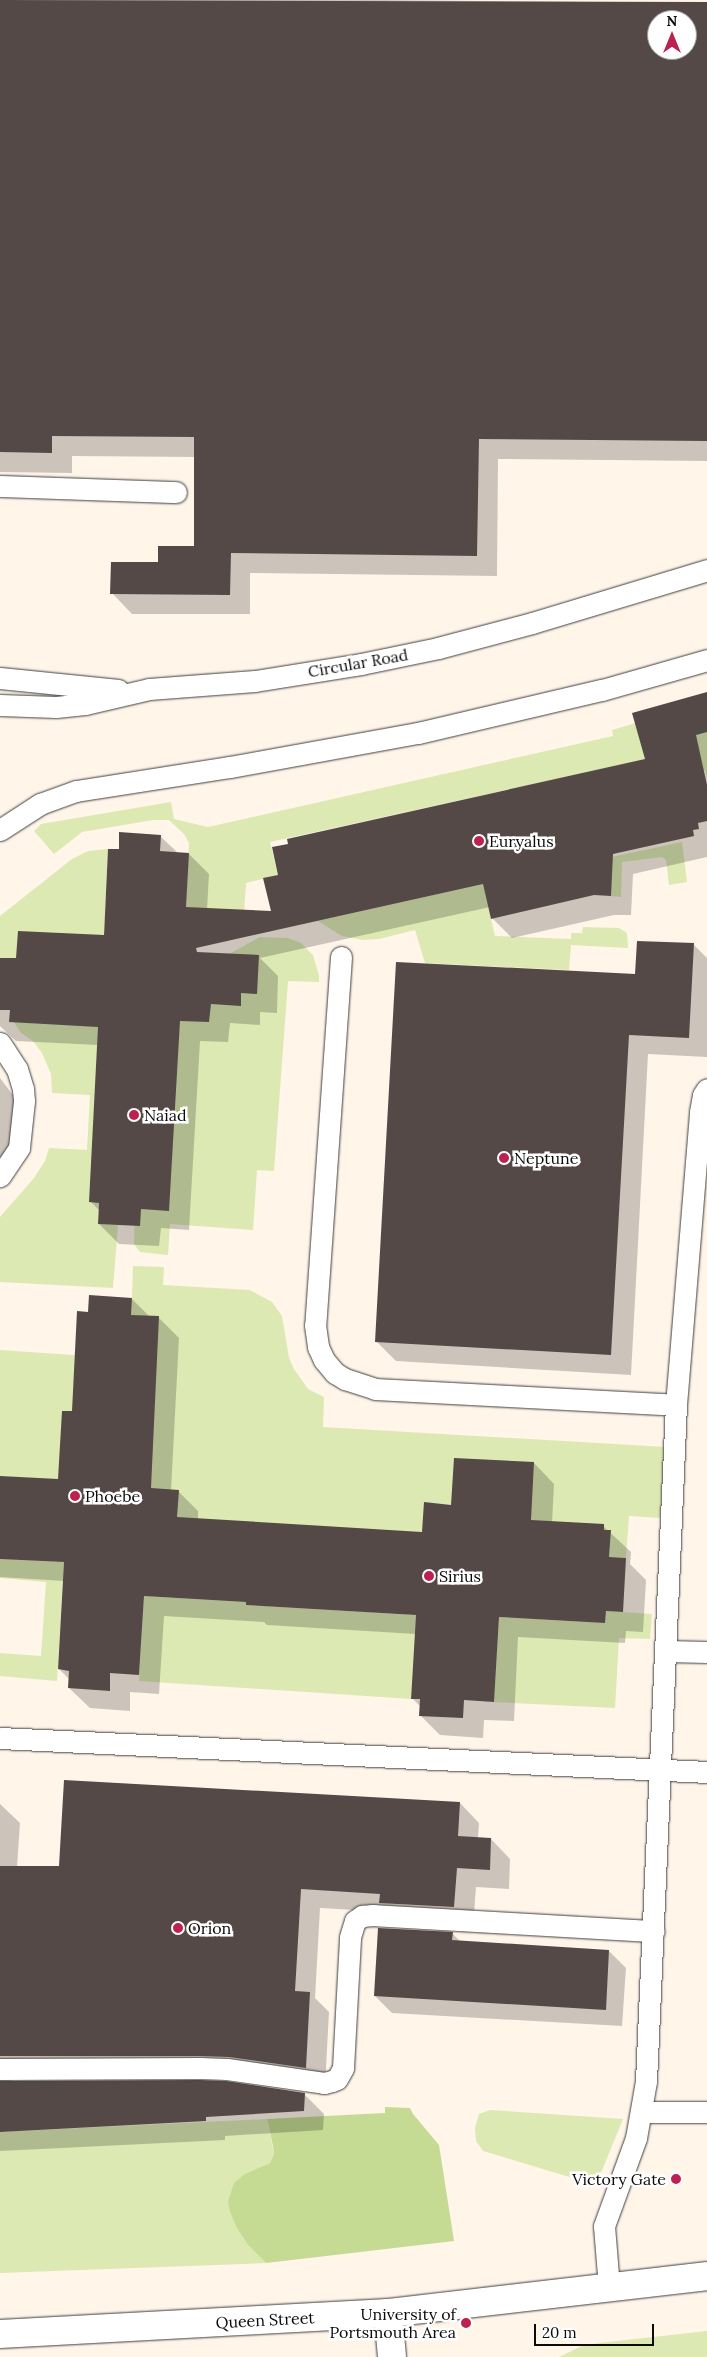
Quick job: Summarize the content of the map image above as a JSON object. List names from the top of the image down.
{
  "streets": {
    "street": ["Queen Street"],
    "lane": ["Circular Road"]
  },
  "places": [
    "Euryalus",
    "Naiad",
    "Neptune",
    "Phoebe",
    "Sirius",
    "Orion",
    "Victory Gate",
    "University of Portsmouth Area"
  ],
  "scale_bar": "20 m",
  "north": "top"
}
